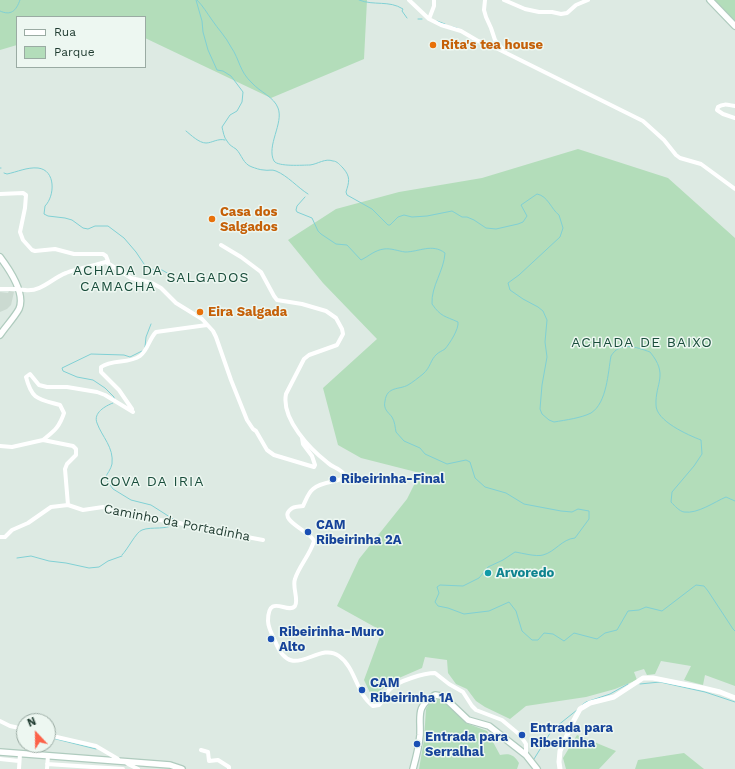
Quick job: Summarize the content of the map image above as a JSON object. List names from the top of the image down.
{
  "streets": {
    "street": ["Caminho da Portadinha"]
  },
  "districts": [
    "ACHADA DA CAMACHA",
    "SALGADOS",
    "ACHADA DE BAIXO",
    "COVA DA IRIA"
  ],
  "places": [
    "Rita's tea house",
    "Casa dos Salgados",
    "Eira Salgada",
    "Ribeirinha-Final",
    "CAM Ribeirinha 2A",
    "Arvoredo",
    "Ribeirinha-Muro Alto",
    "CAM Ribeirinha 1A",
    "Entrada para Ribeirinha",
    "Entrada para Serralhal"
  ],
  "legend": ["Rua", "Parque"],
  "north": "top"
}
